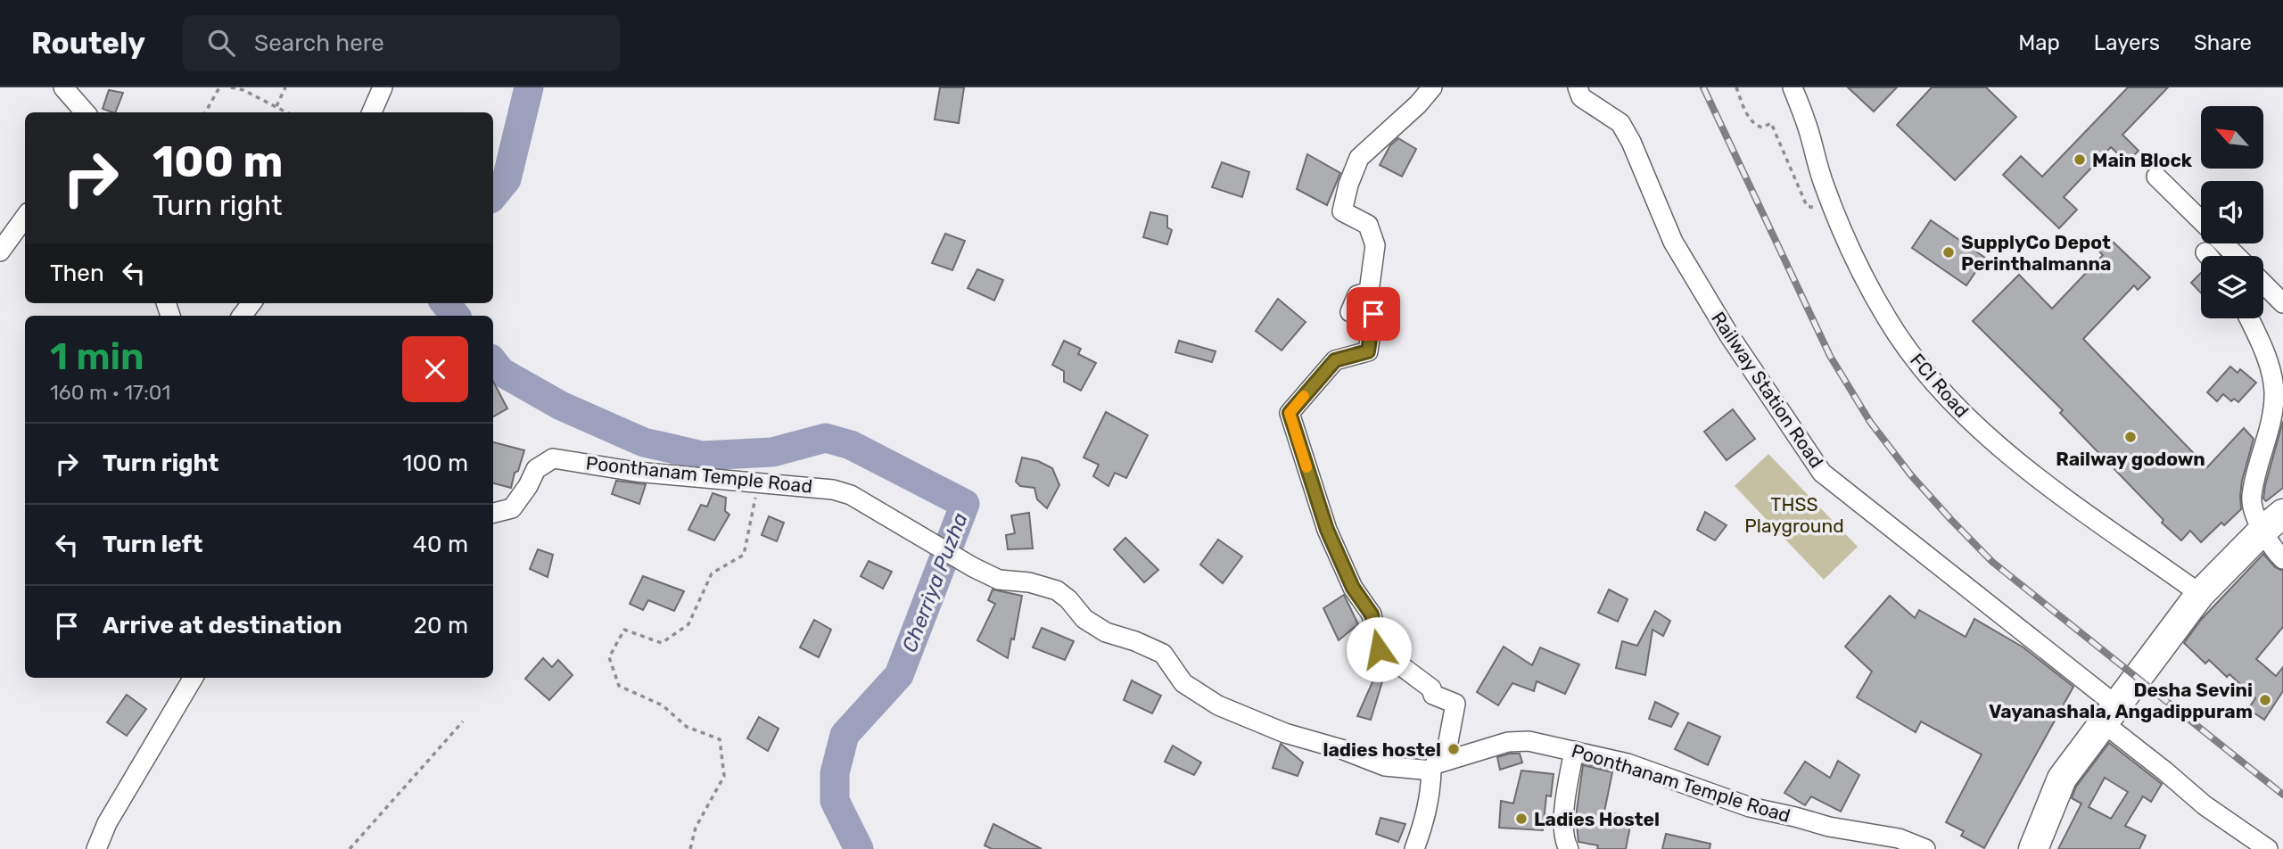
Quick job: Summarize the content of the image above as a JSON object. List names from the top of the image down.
{
  "streets": {
    "street": ["FCI Road", "Railway Station Road", "Poonthanam Temple Road"]
  },
  "water": ["Cherriya Puzha"],
  "parks": ["THSS Playground"],
  "places": [
    "Main Block",
    "SupplyCo Depot Perinthalmanna",
    "Railway godown",
    "Desha Sevini Vayanashala, Angadippuram",
    "ladies hostel",
    "Ladies Hostel"
  ],
  "north": "top left",
  "page": {
    "header": "Routely",
    "search": "Search here",
    "nav": ["Map", "Layers", "Share"],
    "turn": ["100 m", "Turn right"],
    "then": "Then",
    "heading": ["1 min", "160 m · 17:01"],
    "list": [
      {
        "name": "Turn right",
        "value": "100 m"
      },
      {
        "name": "Turn left",
        "value": "40 m"
      },
      {
        "name": "Arrive at destination",
        "value": "20 m"
      }
    ]
  }
}
